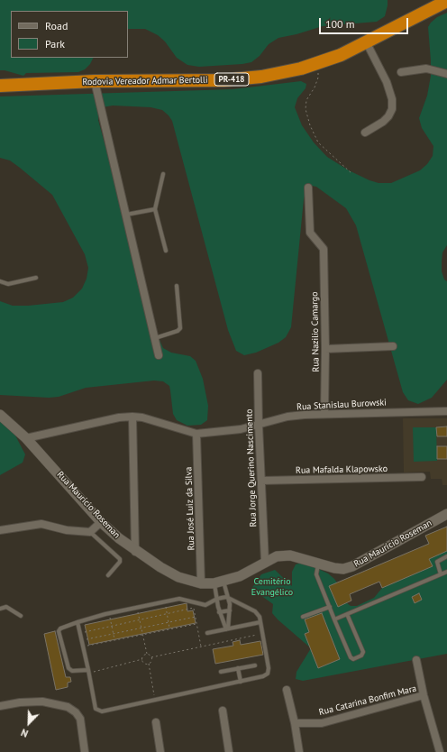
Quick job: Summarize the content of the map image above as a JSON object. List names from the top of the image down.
{
  "streets": {
    "highway": ["PR-418", "Rodovia Vereador Admar Bertolli"],
    "main road": ["Rua Mauricio Roseman"],
    "street": [
      "Rua Nazilio Camargo",
      "Rua Stanislau Burowski",
      "Rua Jorge Querino Nascimento",
      "Rua Mafalda Klapowsko",
      "Rua José Luiz da Silva",
      "Rua Catarina Bonfim Mara"
    ]
  },
  "crossings": [
    ["Rua Nazilio Camargo", "Rua Stanislau Burowski"],
    ["Rua Stanislau Burowski", "Rua Jorge Querino Nascimento"],
    ["Rua Stanislau Burowski", "Rua Mauricio Roseman"],
    ["Rua Stanislau Burowski", "Rua José Luiz da Silva"],
    ["Rua Jorge Querino Nascimento", "Rua Mafalda Klapowsko"],
    ["Rua Jorge Querino Nascimento", "Rua Mauricio Roseman"],
    ["Rua Mauricio Roseman", "Rua José Luiz da Silva"]
  ],
  "parks": ["Cemitério Evangélico"],
  "legend": ["Road", "Park"],
  "scale_bar": "100 m",
  "north": "bottom left"
}
